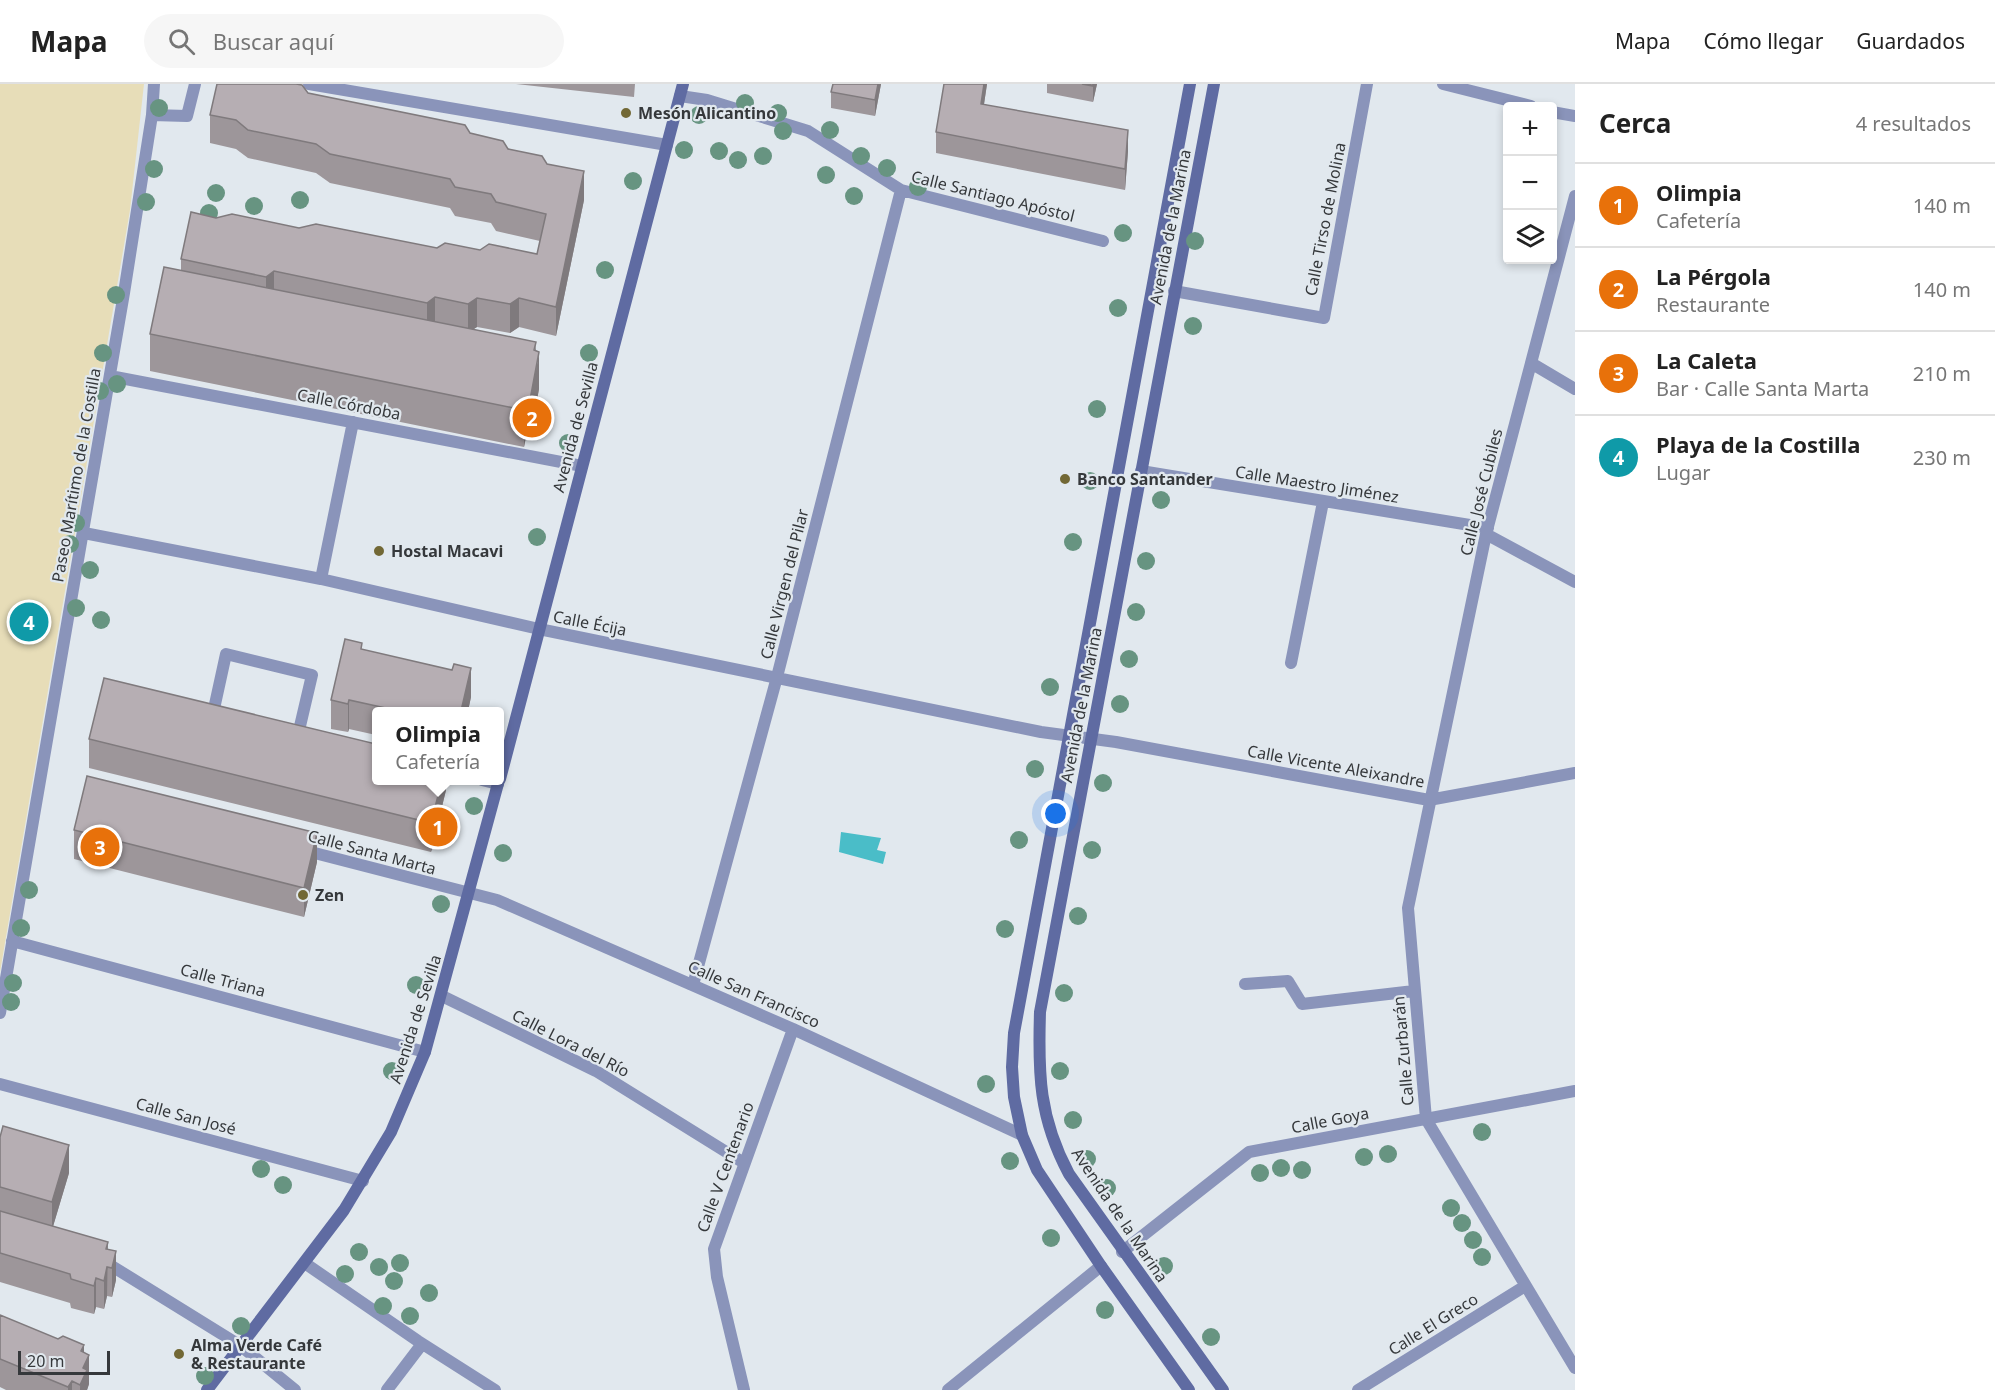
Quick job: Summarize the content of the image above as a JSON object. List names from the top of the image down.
{
  "streets": {
    "street": [
      "Calle Santiago Apóstol",
      "Calle Tirso de Molina",
      "Avenida de la Marina",
      "Calle Córdoba",
      "Avenida de Sevilla",
      "Paseo Marítimo de la Costilla",
      "Calle Maestro Jiménez",
      "Calle José Cubiles",
      "Calle Virgen del Pilar",
      "Calle Écija",
      "Calle Vicente Aleixandre",
      "Calle Santa Marta",
      "Calle Triana",
      "Calle San Francisco",
      "Calle Lora del Río",
      "Calle Zurbarán",
      "Calle San José",
      "Calle Goya",
      "Calle V Centenario",
      "Calle El Greco"
    ]
  },
  "crossings": [
    ["Calle Santiago Apóstol", "Avenida de Sevilla"],
    ["Calle Santiago Apóstol", "Calle Virgen del Pilar"],
    ["Calle Tirso de Molina", "Avenida de la Marina"],
    ["Avenida de la Marina", "Calle Maestro Jiménez"],
    ["Avenida de la Marina", "Calle Écija"],
    ["Avenida de la Marina", "Calle Vicente Aleixandre"],
    ["Avenida de la Marina", "Calle San Francisco"],
    ["Avenida de la Marina", "Calle Goya"],
    ["Calle Córdoba", "Avenida de Sevilla"],
    ["Calle Córdoba", "Paseo Marítimo de la Costilla"],
    ["Avenida de Sevilla", "Calle Écija"],
    ["Avenida de Sevilla", "Calle Santa Marta"],
    ["Avenida de Sevilla", "Calle Triana"],
    ["Avenida de Sevilla", "Calle San Francisco"],
    ["Avenida de Sevilla", "Calle Lora del Río"],
    ["Avenida de Sevilla", "Calle San José"],
    ["Paseo Marítimo de la Costilla", "Calle Écija"],
    ["Paseo Marítimo de la Costilla", "Calle Triana"],
    ["Calle Maestro Jiménez", "Calle José Cubiles"],
    ["Calle José Cubiles", "Calle Vicente Aleixandre"],
    ["Calle José Cubiles", "Calle Zurbarán"],
    ["Calle Virgen del Pilar", "Calle Écija"],
    ["Calle Virgen del Pilar", "Calle San Francisco"],
    ["Calle Écija", "Calle Vicente Aleixandre"],
    ["Calle Vicente Aleixandre", "Calle Zurbarán"],
    ["Calle Santa Marta", "Calle San Francisco"],
    ["Calle San Francisco", "Calle V Centenario"],
    ["Calle Lora del Río", "Calle V Centenario"],
    ["Calle Zurbarán", "Calle Goya"],
    ["Calle Zurbarán", "Calle El Greco"]
  ],
  "places": [
    "Mesón Alicantino",
    "Banco Santander",
    "Hostal Macavi",
    "Zen",
    "Alma Verde Café & Restaurante"
  ],
  "scale_bar": "20 m",
  "page": {
    "header": "Mapa",
    "search": "Buscar aquí",
    "nav": ["Mapa", "Cómo llegar", "Guardados"],
    "heading": ["Cerca", "4 resultados"],
    "map_buttons": ["+", "−"],
    "list": [
      {
        "mark": "1",
        "name": "Olimpia",
        "note": "Cafetería",
        "value": "140 m"
      },
      {
        "mark": "2",
        "name": "La Pérgola",
        "note": "Restaurante",
        "value": "140 m"
      },
      {
        "mark": "3",
        "name": "La Caleta",
        "note": "Bar · Calle Santa Marta",
        "value": "210 m"
      },
      {
        "mark": "4",
        "name": "Playa de la Costilla",
        "note": "Lugar",
        "value": "230 m"
      }
    ],
    "pins": [
      "2",
      "4",
      "1",
      "3"
    ],
    "popup": ["Olimpia", "Cafetería"],
    "scale": "20 m"
  }
}
